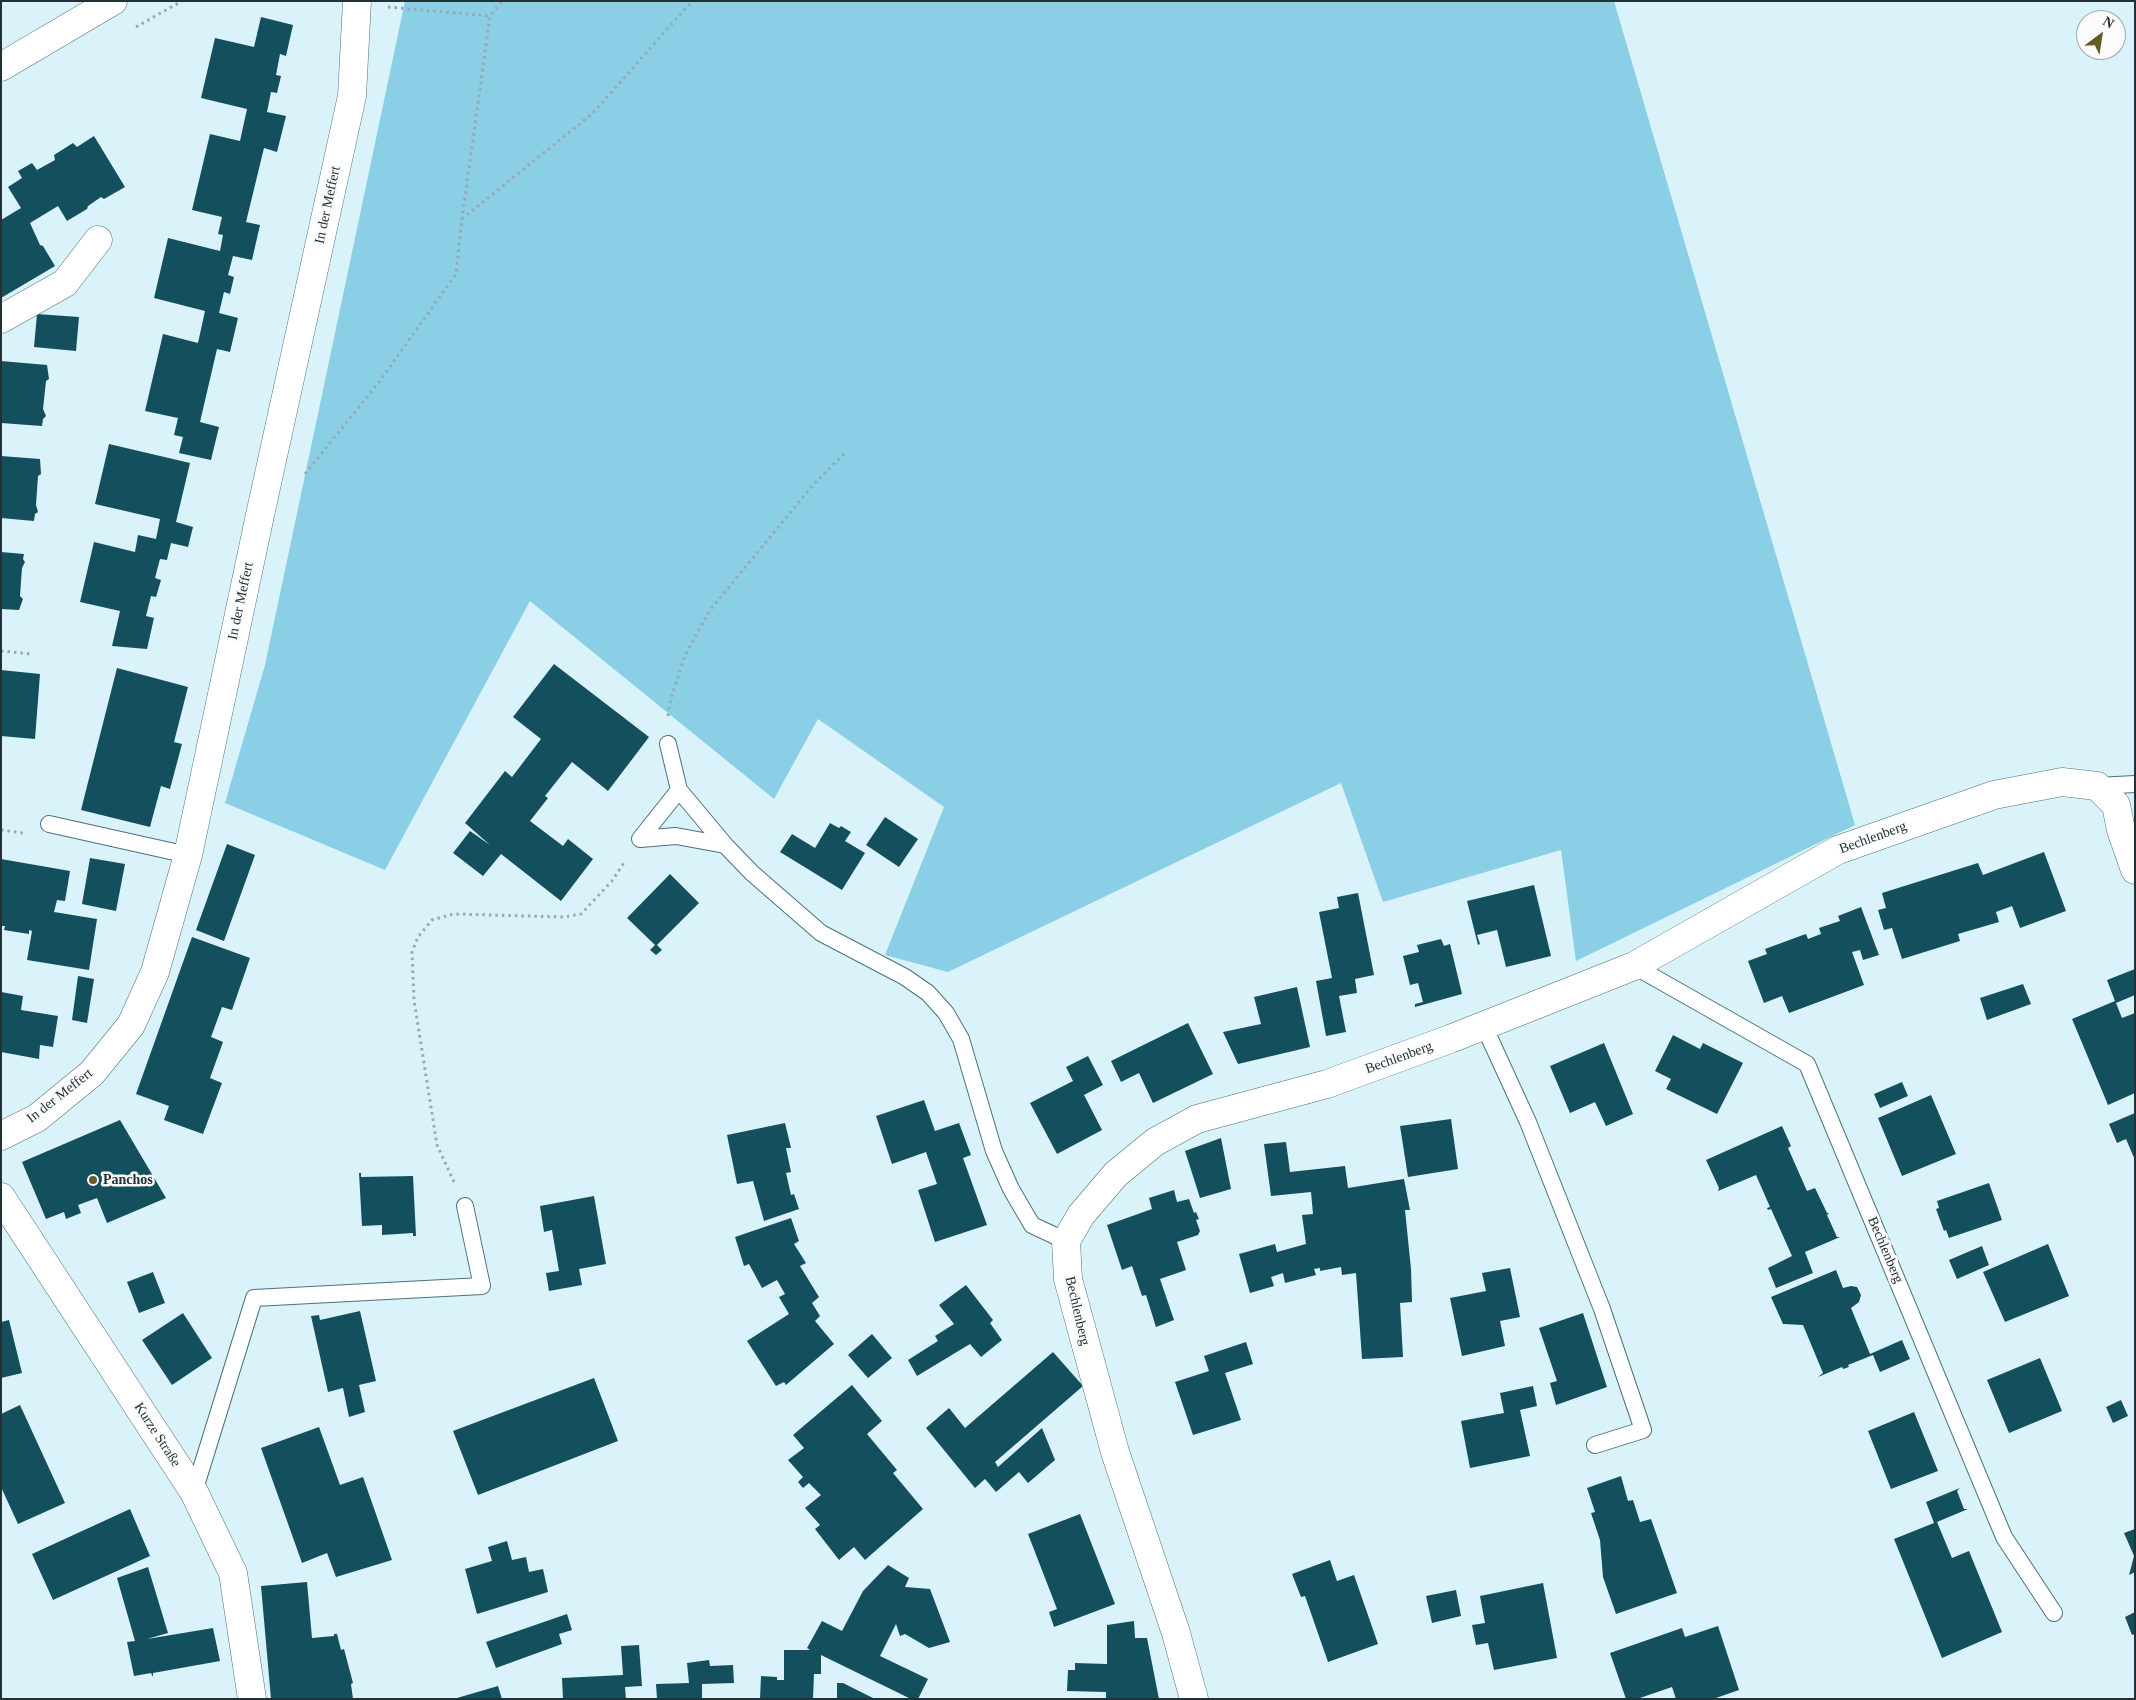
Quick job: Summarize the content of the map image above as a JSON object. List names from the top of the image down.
{
  "streets": {
    "street": ["In der Meffert", "Bechlenberg", "Kurze Straße"]
  },
  "places": ["Panchos"],
  "north": "top right"
}
